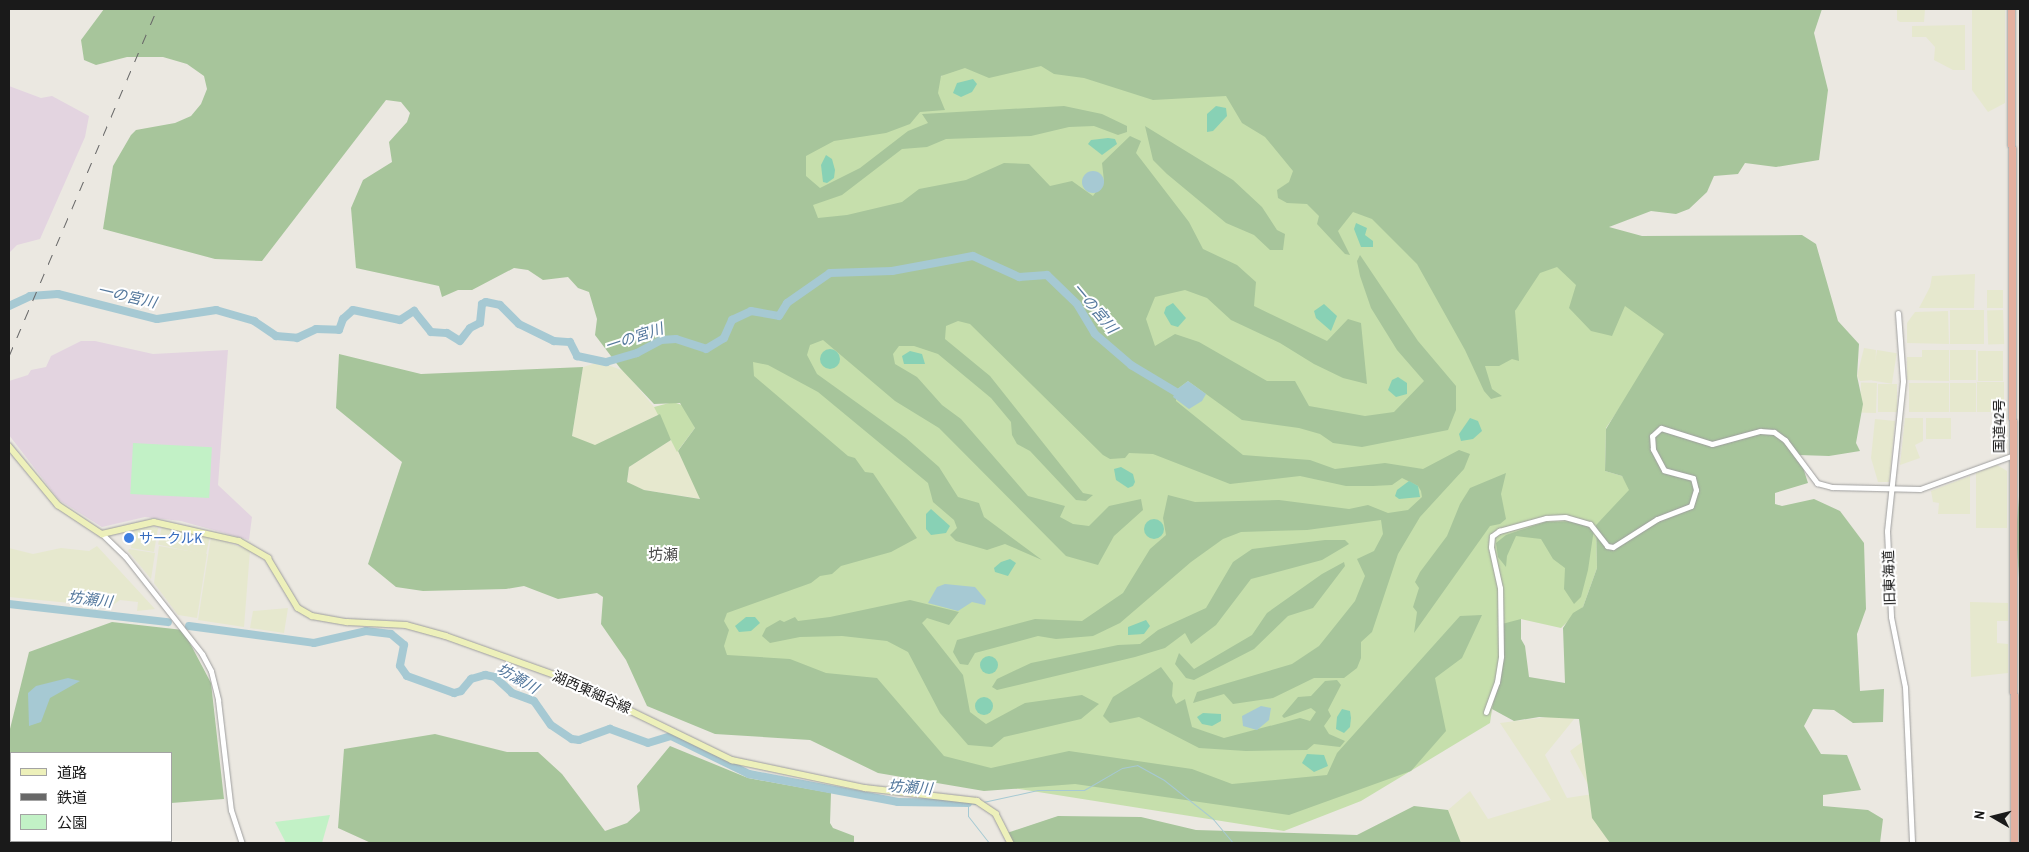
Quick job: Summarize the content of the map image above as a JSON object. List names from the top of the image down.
{
  "streets": {
    "highway": ["国道42号"],
    "main road": ["湖西東細谷線"],
    "street": ["旧東海道"]
  },
  "districts": ["坊瀬"],
  "water": ["一の宮川", "坊瀬川"],
  "places": ["サークルK"],
  "legend": ["道路", "鉄道", "公園"],
  "north": "left"
}
